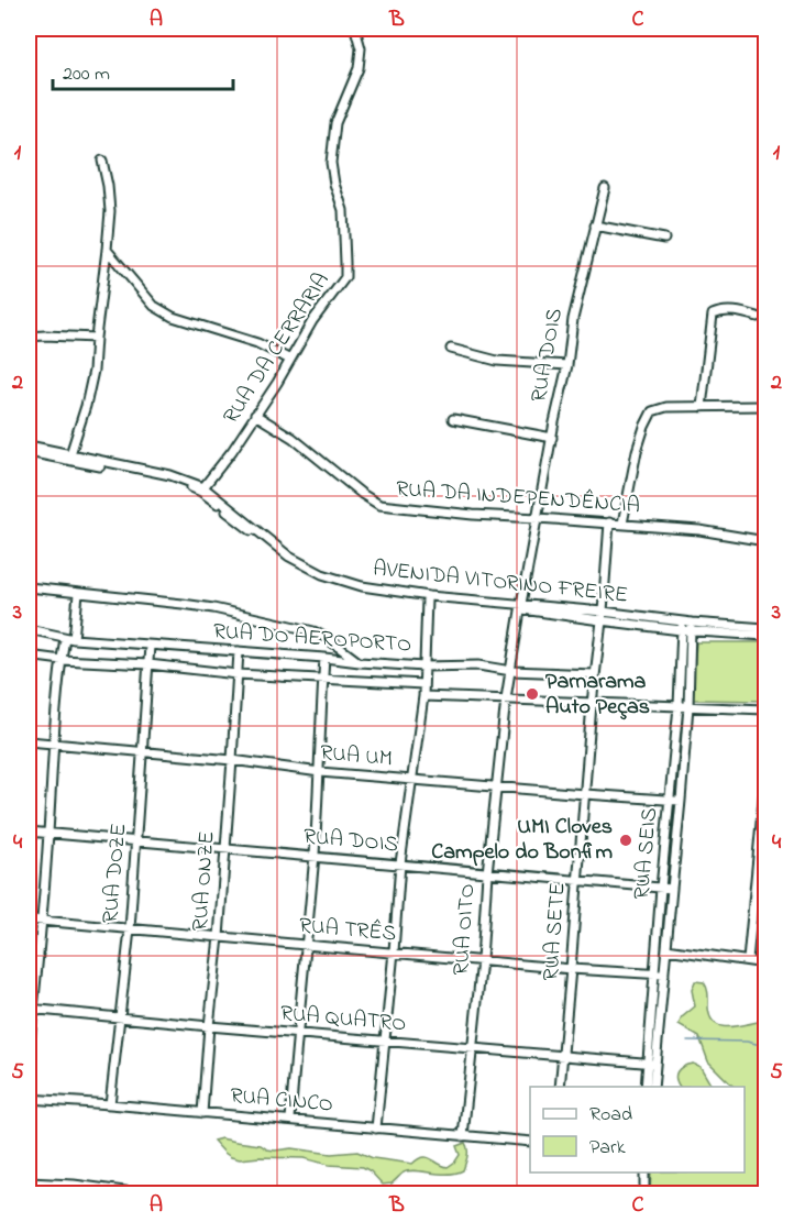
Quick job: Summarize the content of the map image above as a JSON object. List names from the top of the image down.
{
  "streets": {
    "street": [
      "RUA DA CERRARIA",
      "RUA DOIS",
      "RUA DA INDEPENDÊNCIA",
      "AVENIDA VITORINO FREIRE",
      "RUA DO AEROPORTO",
      "RUA UM",
      "RUA SEIS",
      "RUA DOZE",
      "RUA ONZE",
      "RUA OITO",
      "RUA TRÊS",
      "RUA SETE",
      "RUA QUATRO",
      "RUA CINCO"
    ]
  },
  "crossings": [
    ["RUA DA CERRARIA", "RUA DA INDEPENDÊNCIA"],
    ["RUA DA CERRARIA", "AVENIDA VITORINO FREIRE"],
    ["RUA DOIS", "RUA DA INDEPENDÊNCIA"],
    ["RUA DOIS", "AVENIDA VITORINO FREIRE"],
    ["RUA DOIS", "RUA SEIS"],
    ["RUA DOIS", "RUA DOZE"],
    ["RUA DOIS", "RUA ONZE"],
    ["RUA DOIS", "RUA OITO"],
    ["RUA DOIS", "RUA SETE"],
    ["AVENIDA VITORINO FREIRE", "RUA SEIS"],
    ["AVENIDA VITORINO FREIRE", "RUA OITO"],
    ["AVENIDA VITORINO FREIRE", "RUA SETE"],
    ["RUA DO AEROPORTO", "RUA DOZE"],
    ["RUA DO AEROPORTO", "RUA ONZE"],
    ["RUA DO AEROPORTO", "RUA OITO"],
    ["RUA DO AEROPORTO", "RUA SETE"],
    ["RUA UM", "RUA SEIS"],
    ["RUA UM", "RUA DOZE"],
    ["RUA UM", "RUA ONZE"],
    ["RUA UM", "RUA OITO"],
    ["RUA UM", "RUA SETE"],
    ["RUA SEIS", "RUA TRÊS"],
    ["RUA DOZE", "RUA TRÊS"],
    ["RUA DOZE", "RUA QUATRO"],
    ["RUA DOZE", "RUA CINCO"],
    ["RUA ONZE", "RUA TRÊS"],
    ["RUA ONZE", "RUA QUATRO"],
    ["RUA ONZE", "RUA CINCO"],
    ["RUA OITO", "RUA TRÊS"],
    ["RUA OITO", "RUA QUATRO"],
    ["RUA OITO", "RUA CINCO"],
    ["RUA TRÊS", "RUA SETE"],
    ["RUA SETE", "RUA QUATRO"]
  ],
  "places": ["Parnarama Auto Peças", "UMI Cloves Campelo do Bonfim"],
  "legend": ["Road", "Park"],
  "scale_bar": "200 m",
  "grid": {
    "columns": ["A", "B", "C"],
    "rows": [
      "1",
      "2",
      "3",
      "4",
      "5"
    ]
  }
}
